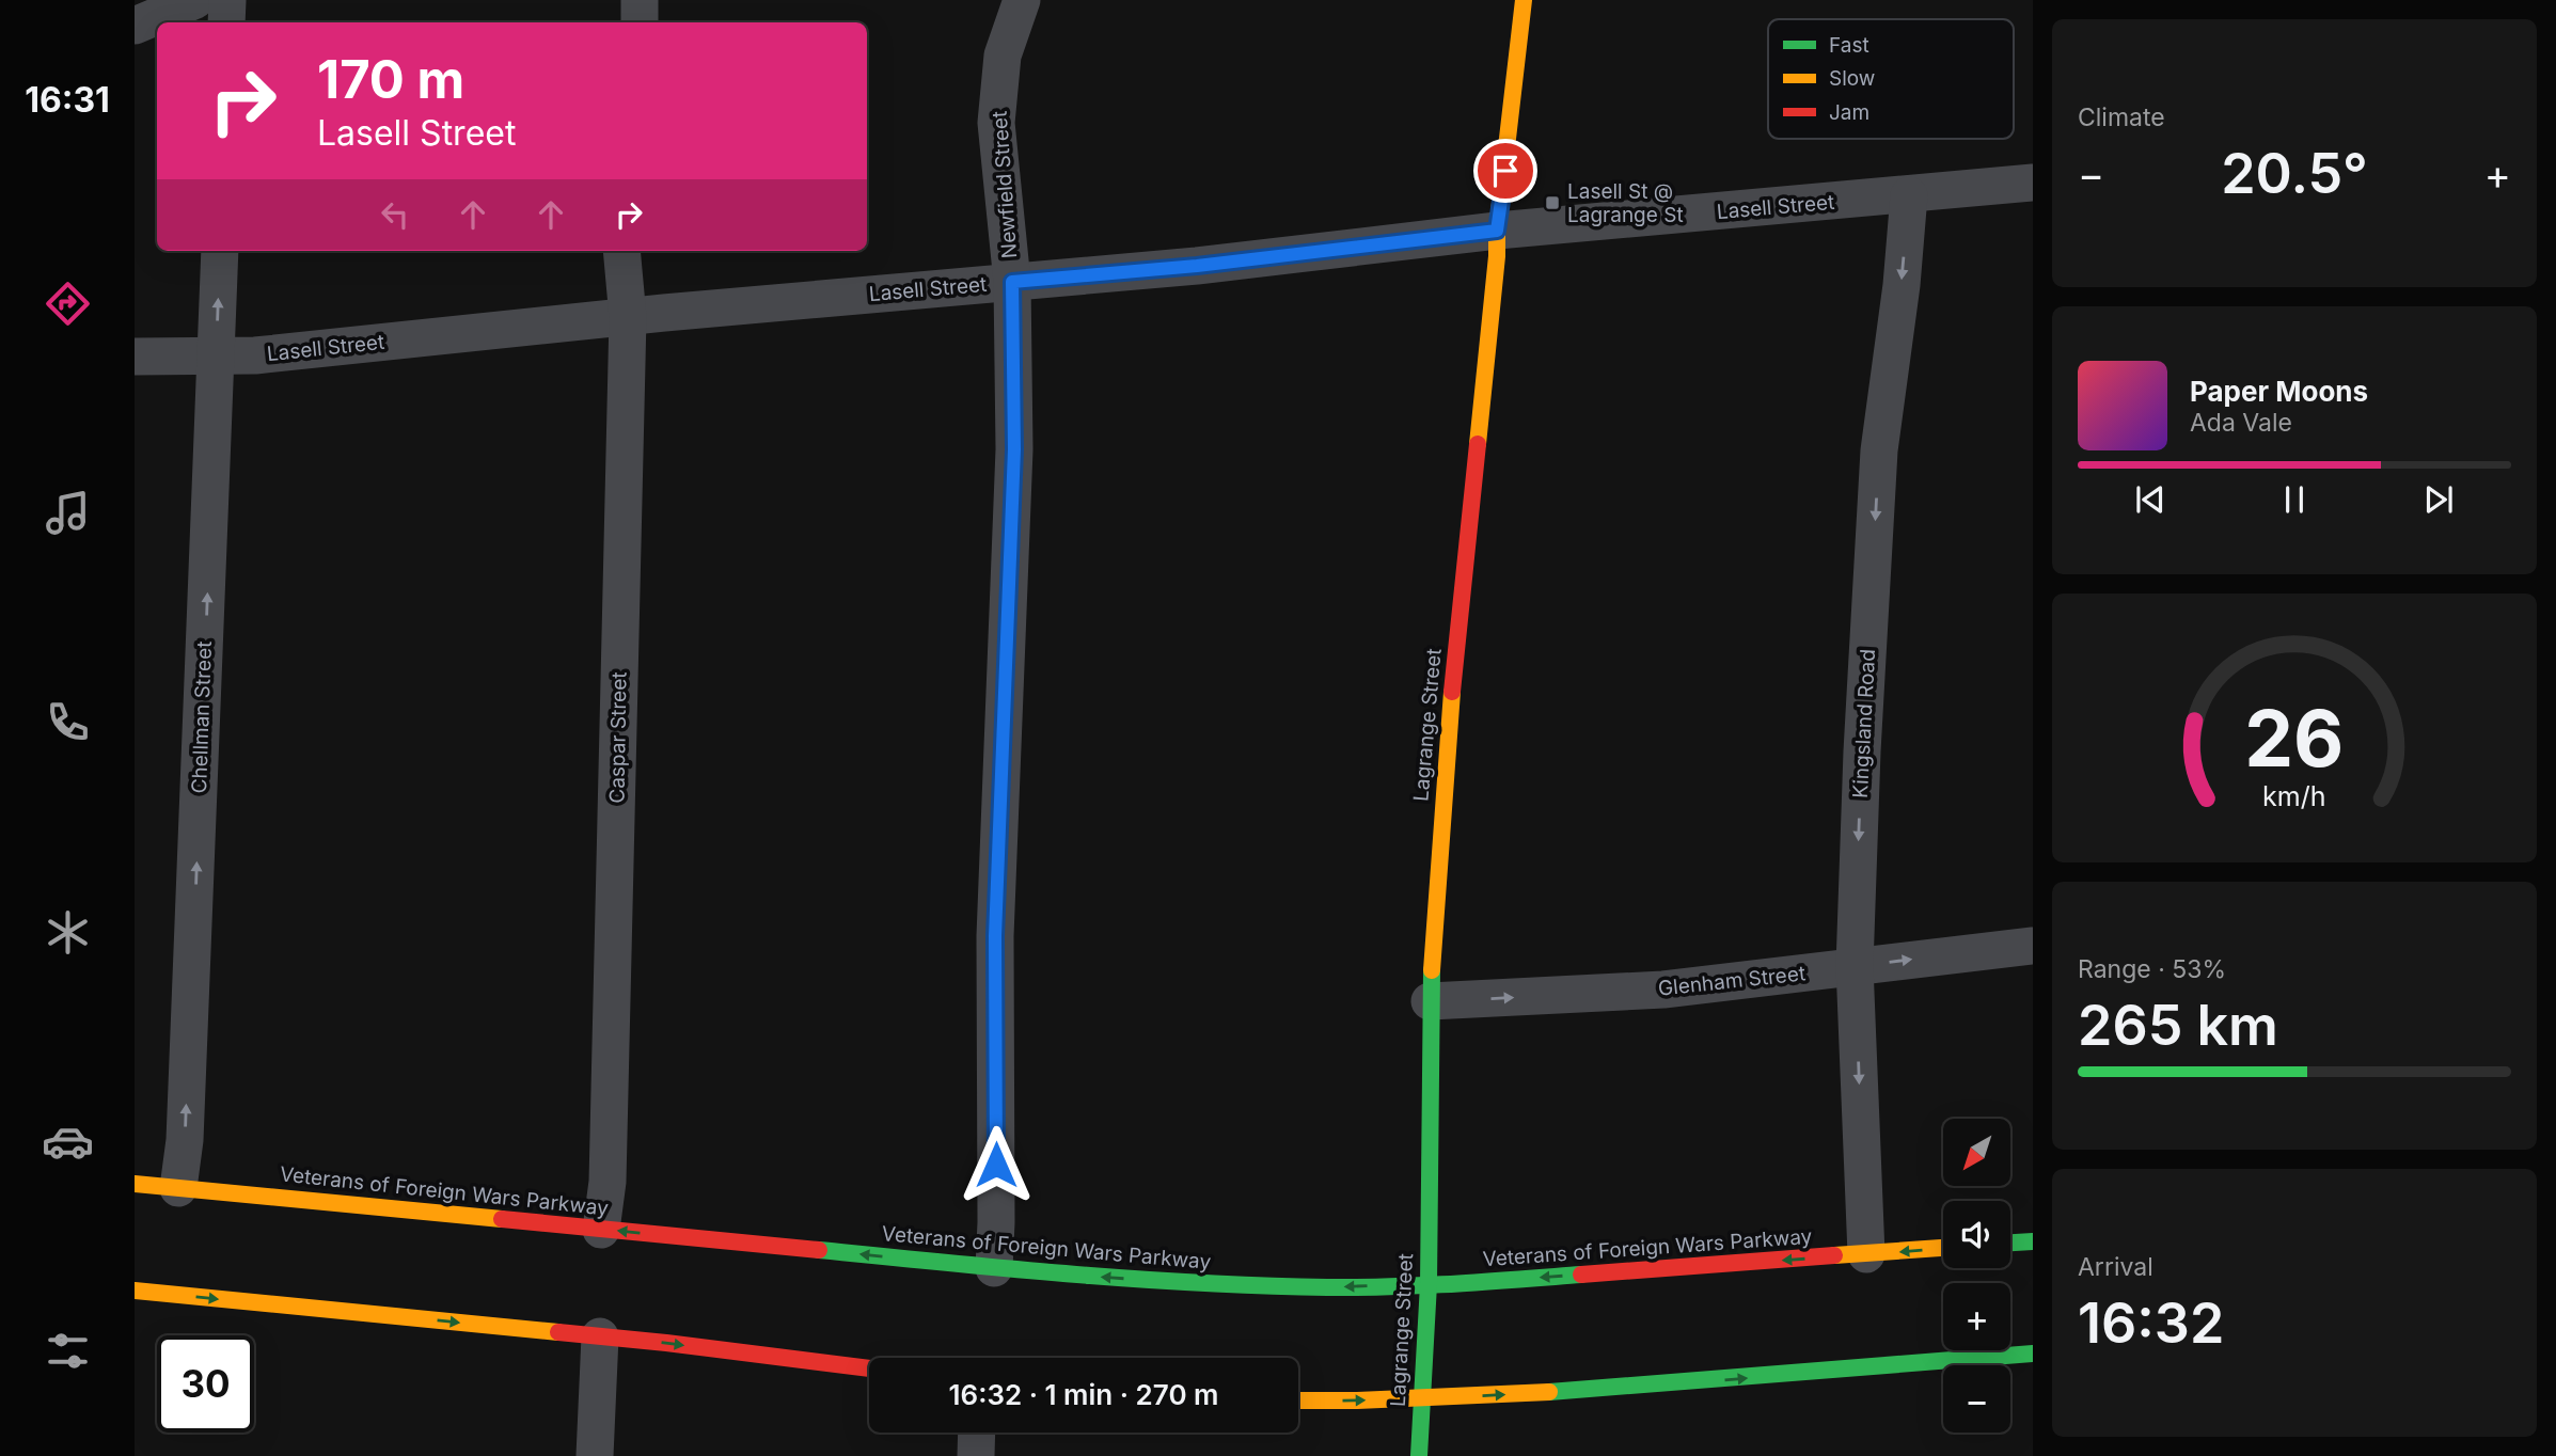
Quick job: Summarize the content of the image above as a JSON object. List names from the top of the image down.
{
  "streets": {
    "main road": ["Lagrange Street", "Veterans of Foreign Wars Parkway"],
    "street": [
      "Newfield Street",
      "Lasell Street",
      "Chellman Street",
      "Kingsland Road",
      "Caspar Street",
      "Glenham Street"
    ]
  },
  "crossings": [
    ["Newfield Street", "Lasell Street"],
    ["Newfield Street", "Veterans of Foreign Wars Parkway"],
    ["Lasell Street", "Chellman Street"],
    ["Lasell Street", "Kingsland Road"],
    ["Lasell Street", "Lagrange Street"],
    ["Lasell Street", "Caspar Street"],
    ["Chellman Street", "Veterans of Foreign Wars Parkway"],
    ["Kingsland Road", "Glenham Street"],
    ["Kingsland Road", "Veterans of Foreign Wars Parkway"],
    ["Lagrange Street", "Glenham Street"],
    ["Lagrange Street", "Veterans of Foreign Wars Parkway"],
    ["Caspar Street", "Veterans of Foreign Wars Parkway"]
  ],
  "one_way": ["Chellman Street", "Kingsland Road", "Glenham Street"],
  "places": {
    "transit": ["Lasell St @ Lagrange St"]
  },
  "legend": ["Fast", "Slow", "Jam"],
  "north": "bottom left",
  "page": {
    "tabs": "16:31",
    "tile": [
      "Climate",
      ["Range · 53%", "265 km"],
      ["Arrival", "16:32"]
    ],
    "turn": ["170 m", "Lasell Street"],
    "heat": ["−", "20.5°", "+"],
    "song": ["Paper Moons", "Ada Vale"],
    "map_buttons": ["+", "−"],
    "limit": "30",
    "trip": "16:32 · 1 min · 270 m",
    "gauge": ["26", "km/h"]
  }
}
